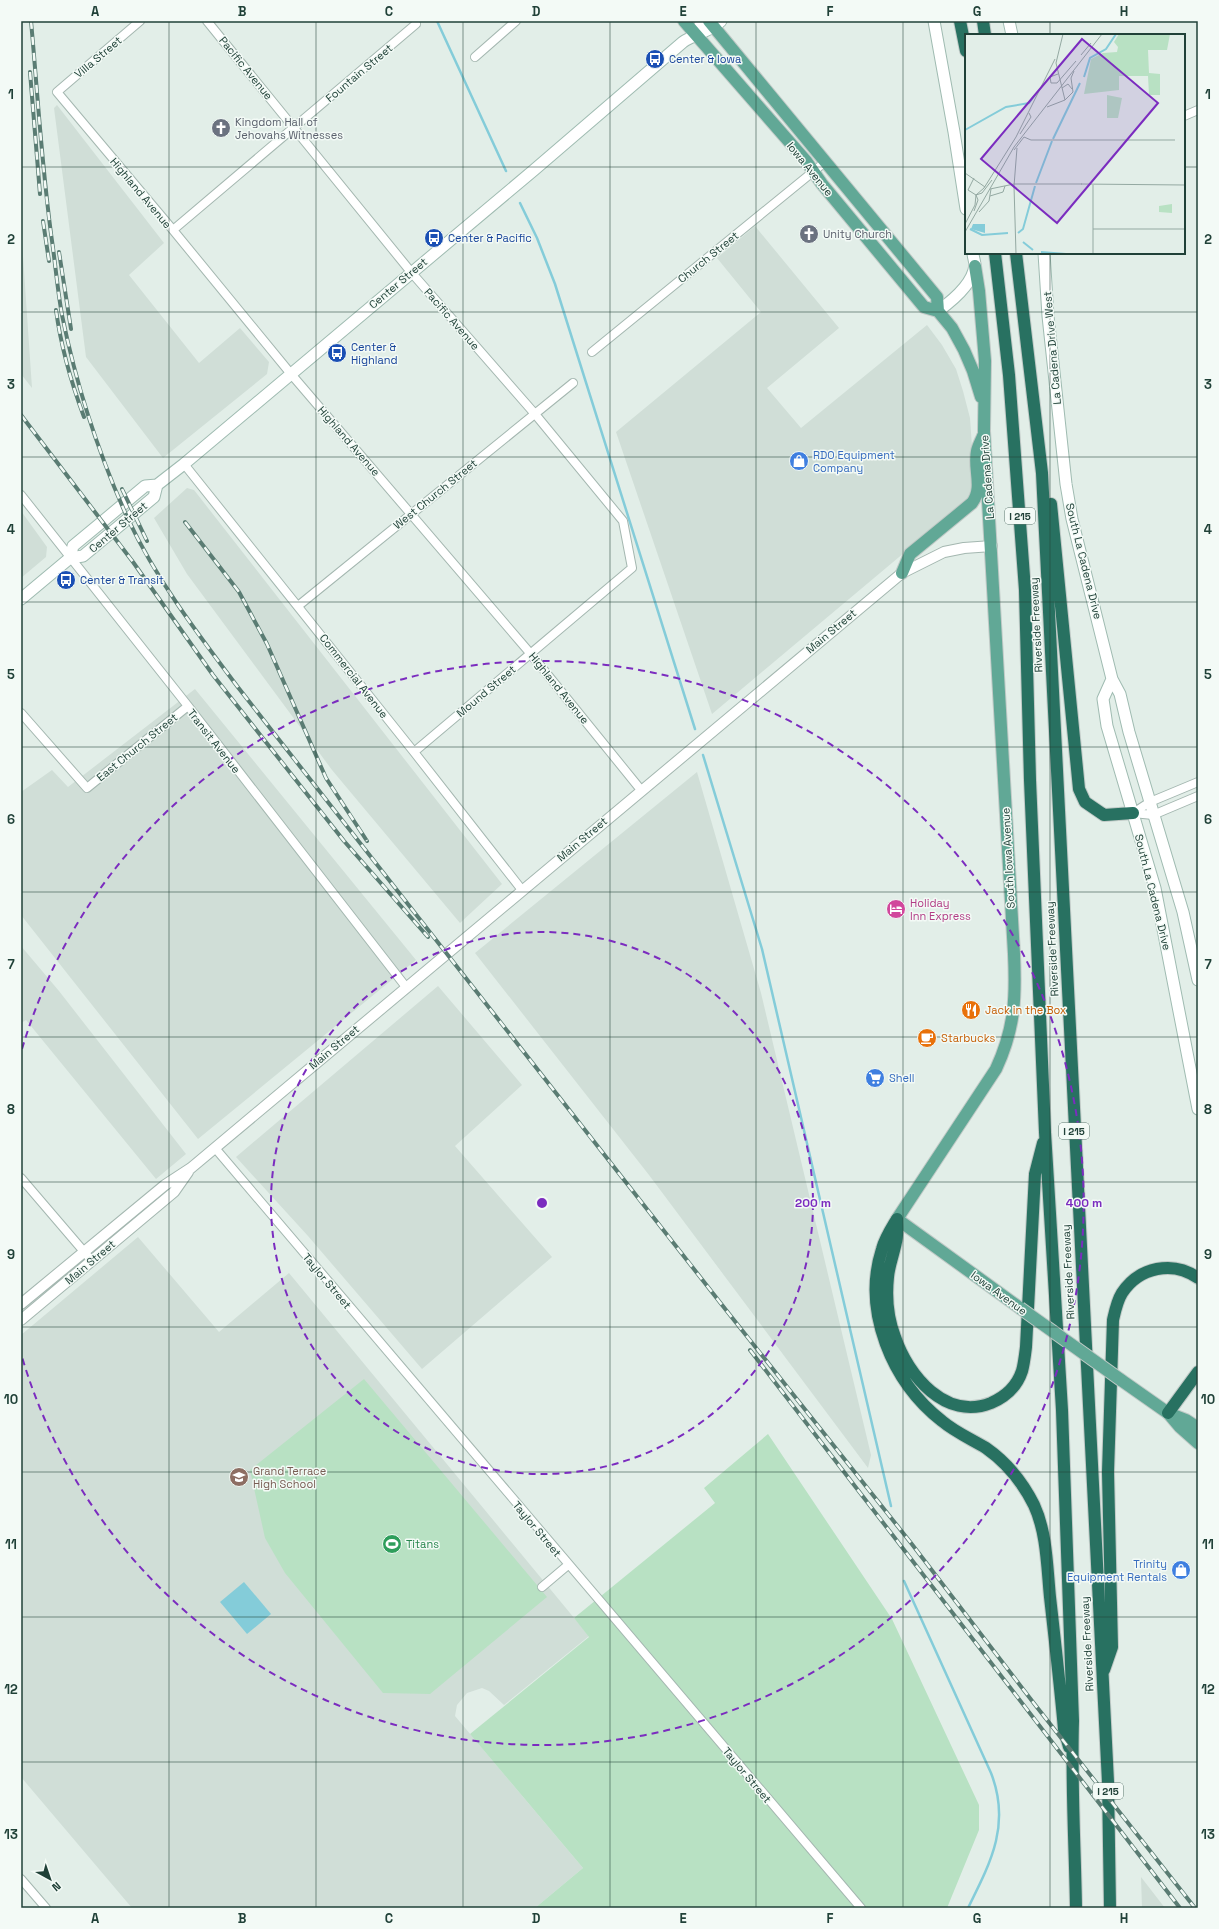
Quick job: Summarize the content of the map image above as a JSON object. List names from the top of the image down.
{
  "streets": {
    "highway": ["I 215", "Riverside Freeway"],
    "main road": [
      "Iowa Avenue",
      "Center Street",
      "La Cadena Drive West",
      "La Cadena Drive",
      "South La Cadena Drive",
      "South Iowa Avenue"
    ],
    "street": [
      "Villa Street",
      "Pacific Avenue",
      "Fountain Street",
      "Highland Avenue",
      "Church Street",
      "West Church Street",
      "Main Street",
      "Commercial Avenue",
      "Mound Street",
      "Transit Avenue",
      "East Church Street",
      "Taylor Street"
    ]
  },
  "crossings": [
    ["Villa Street", "Highland Avenue"],
    ["Pacific Avenue", "Fountain Street"],
    ["Pacific Avenue", "Center Street"],
    ["Pacific Avenue", "West Church Street"],
    ["Pacific Avenue", "Mound Street"],
    ["Fountain Street", "Highland Avenue"],
    ["Iowa Avenue", "Church Street"],
    ["Iowa Avenue", "Center Street"],
    ["Iowa Avenue", "La Cadena Drive"],
    ["Iowa Avenue", "South Iowa Avenue"],
    ["Highland Avenue", "Center Street"],
    ["Highland Avenue", "West Church Street"],
    ["Highland Avenue", "Main Street"],
    ["Highland Avenue", "Mound Street"],
    ["Center Street", "Commercial Avenue"],
    ["Center Street", "Transit Avenue"],
    ["La Cadena Drive West", "South La Cadena Drive"],
    ["La Cadena Drive", "Main Street"],
    ["La Cadena Drive", "South Iowa Avenue"],
    ["West Church Street", "Commercial Avenue"],
    ["Main Street", "Commercial Avenue"],
    ["Main Street", "Transit Avenue"],
    ["Main Street", "South Iowa Avenue"],
    ["Main Street", "Taylor Street"],
    ["Commercial Avenue", "Mound Street"],
    ["Transit Avenue", "East Church Street"]
  ],
  "places": {
    "bus stop": [
      "Center & Iowa",
      "Center & Pacific",
      "Center & Highland",
      "Center & Transit"
    ],
    "church": ["Kingdom Hall of Jehovahs Witnesses", "Unity Church"],
    "shop": ["RDO Equipment Company", "Trinity Equipment Rentals"],
    "hotel": ["Holiday Inn Express"],
    "restaurant": ["Jack in the Box"],
    "cafe": ["Starbucks"],
    "supermarket": ["Shell"],
    "school or university": ["Grand Terrace High School"],
    "sports": ["Titans"]
  },
  "north": "bottom right",
  "grid": {
    "columns": [
      "A",
      "B",
      "C",
      "D",
      "E",
      "F",
      "G",
      "H"
    ],
    "rows": [
      "1",
      "2",
      "3",
      "4",
      "5",
      "6",
      "7",
      "8",
      "9",
      "10",
      "11",
      "12",
      "13"
    ]
  },
  "rings": ["200 m", "400 m"]
}
